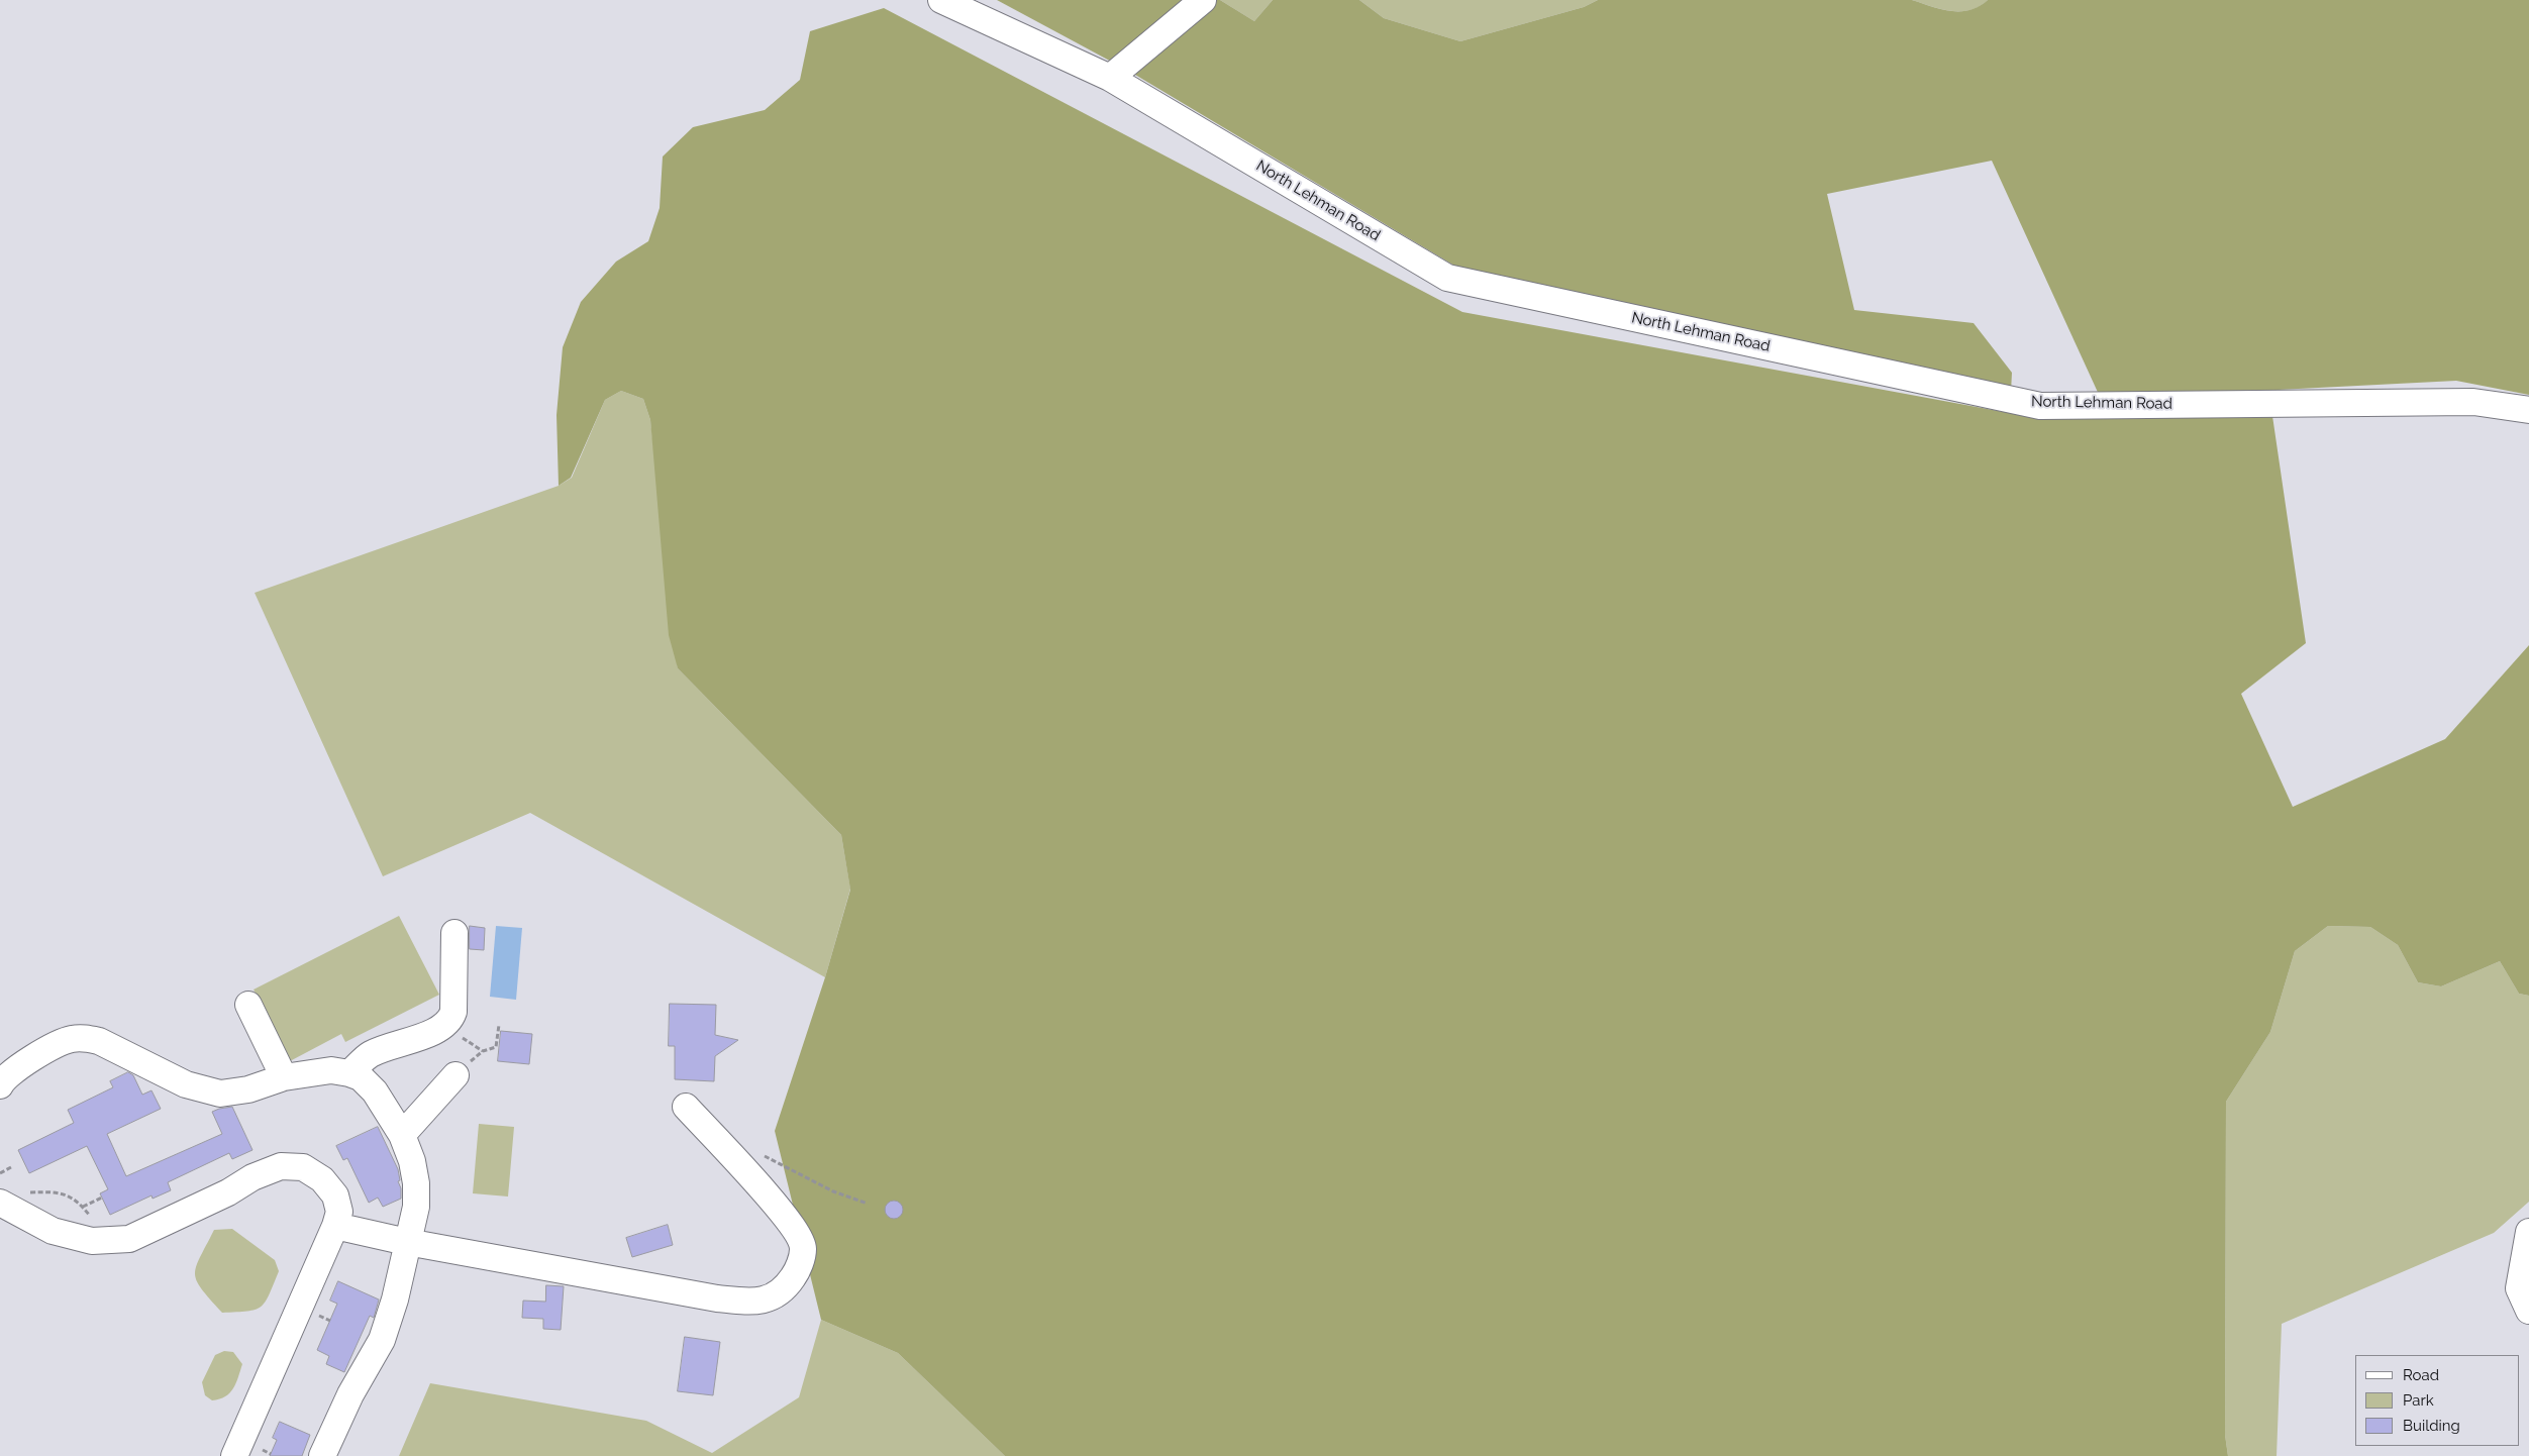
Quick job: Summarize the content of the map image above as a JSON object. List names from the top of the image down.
{
  "streets": {
    "street": ["North Lehman Road"]
  },
  "legend": ["Road", "Park", "Building"]
}
